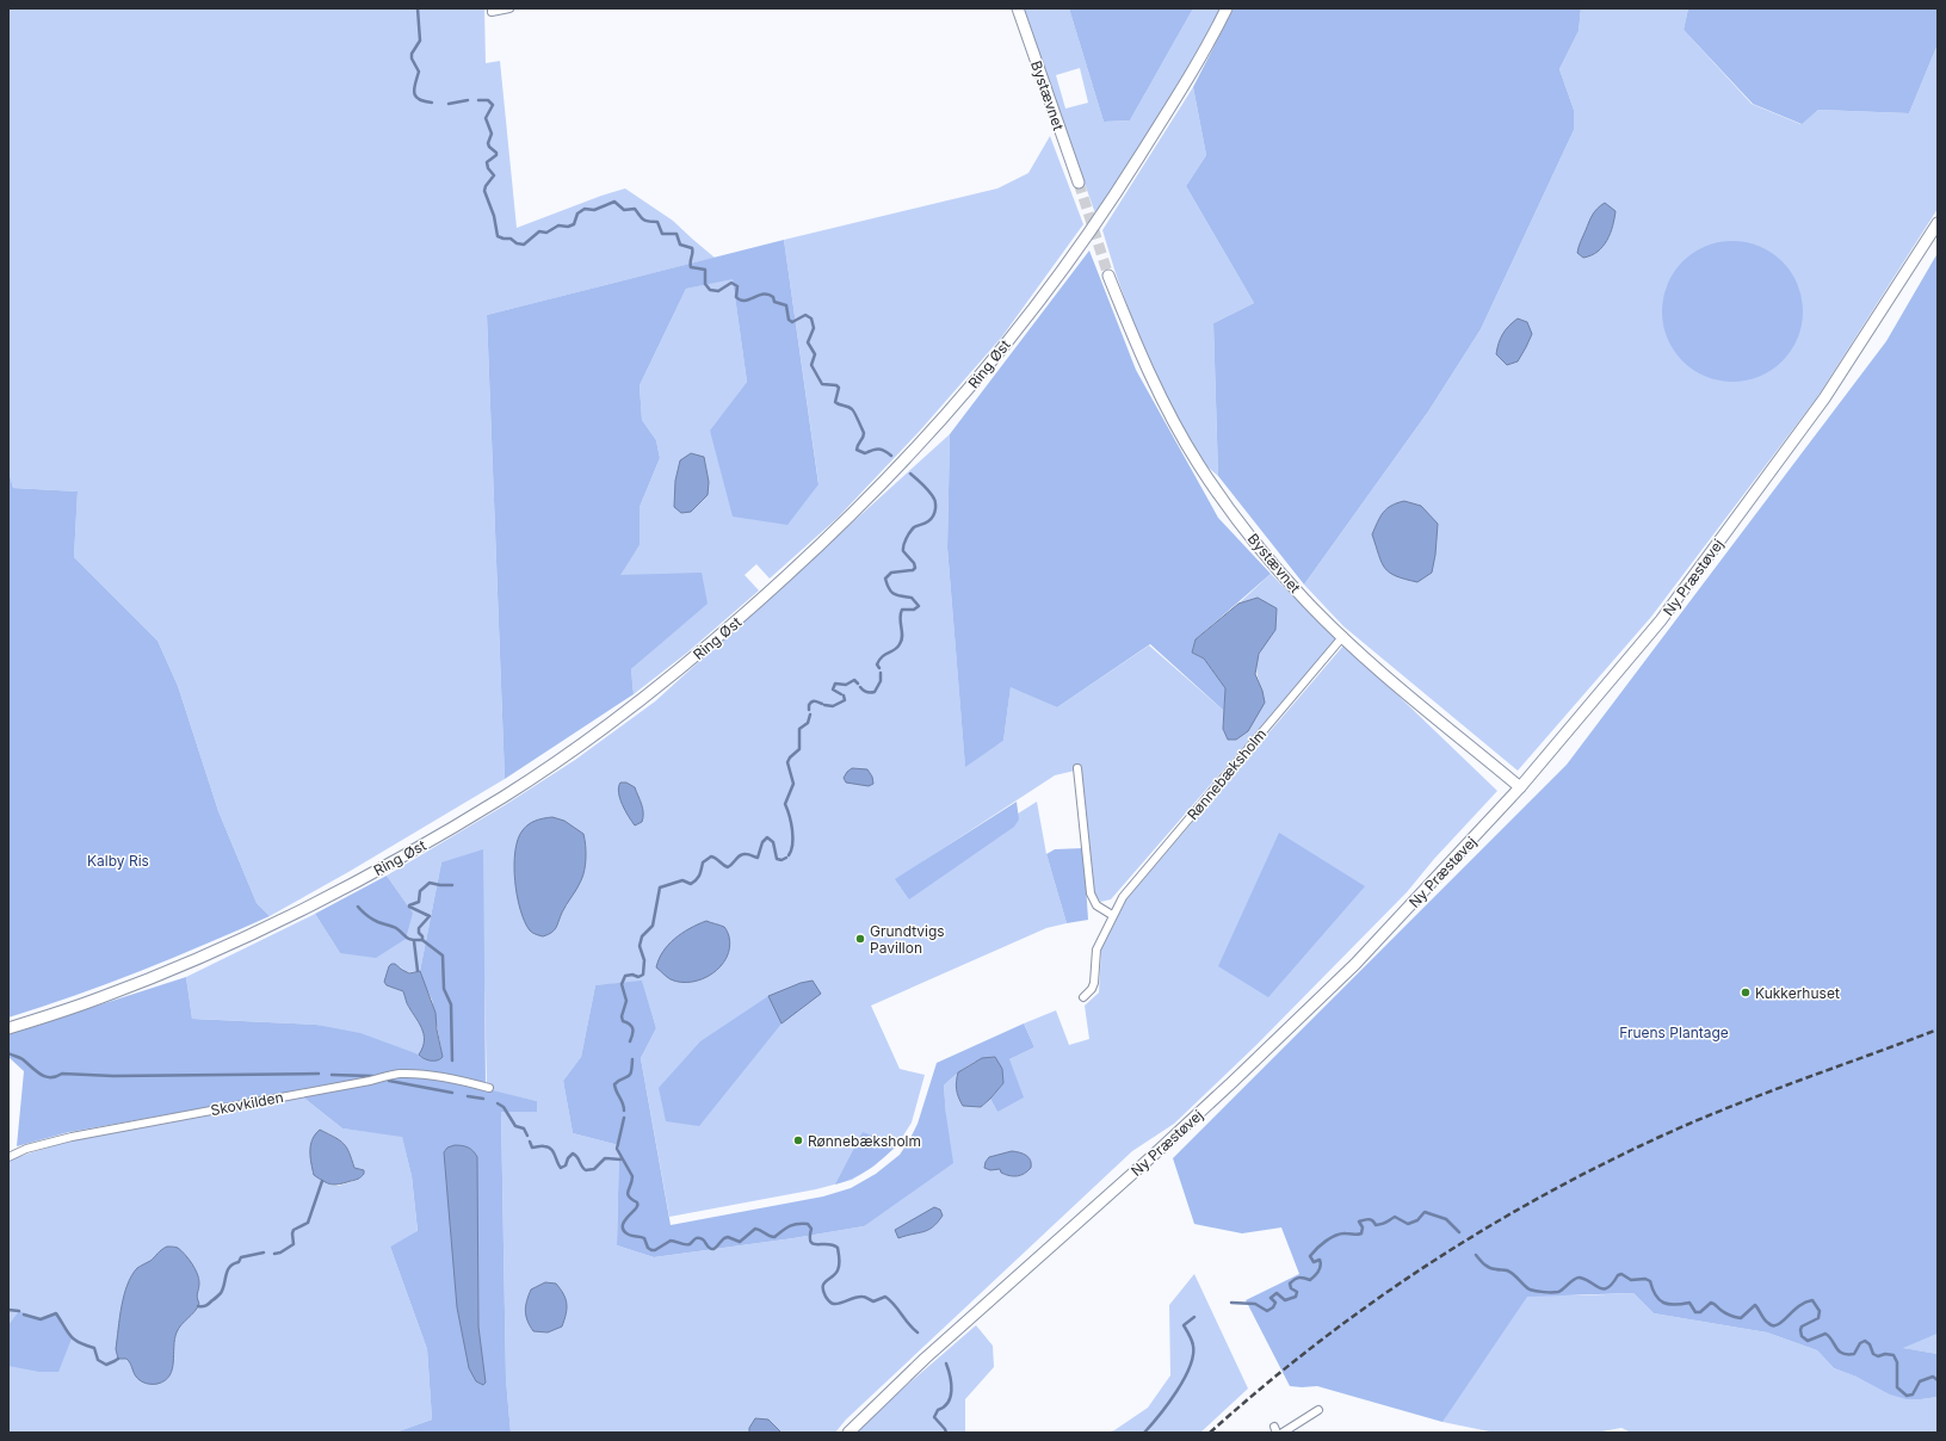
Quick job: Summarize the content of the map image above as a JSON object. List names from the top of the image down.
{
  "streets": {
    "street": [
      "Bystævnet",
      "Ring Øst",
      "Ny Præstøvej",
      "Rønnebæksholm",
      "Skovkilden"
    ]
  },
  "crossings": [
    ["Bystævnet", "Ny Præstøvej"],
    ["Bystævnet", "Rønnebæksholm"]
  ],
  "parks": ["Kalby Ris", "Fruens Plantage"],
  "places": ["Grundtvigs Pavillon", "Kukkerhuset", "Rønnebæksholm"]
}
